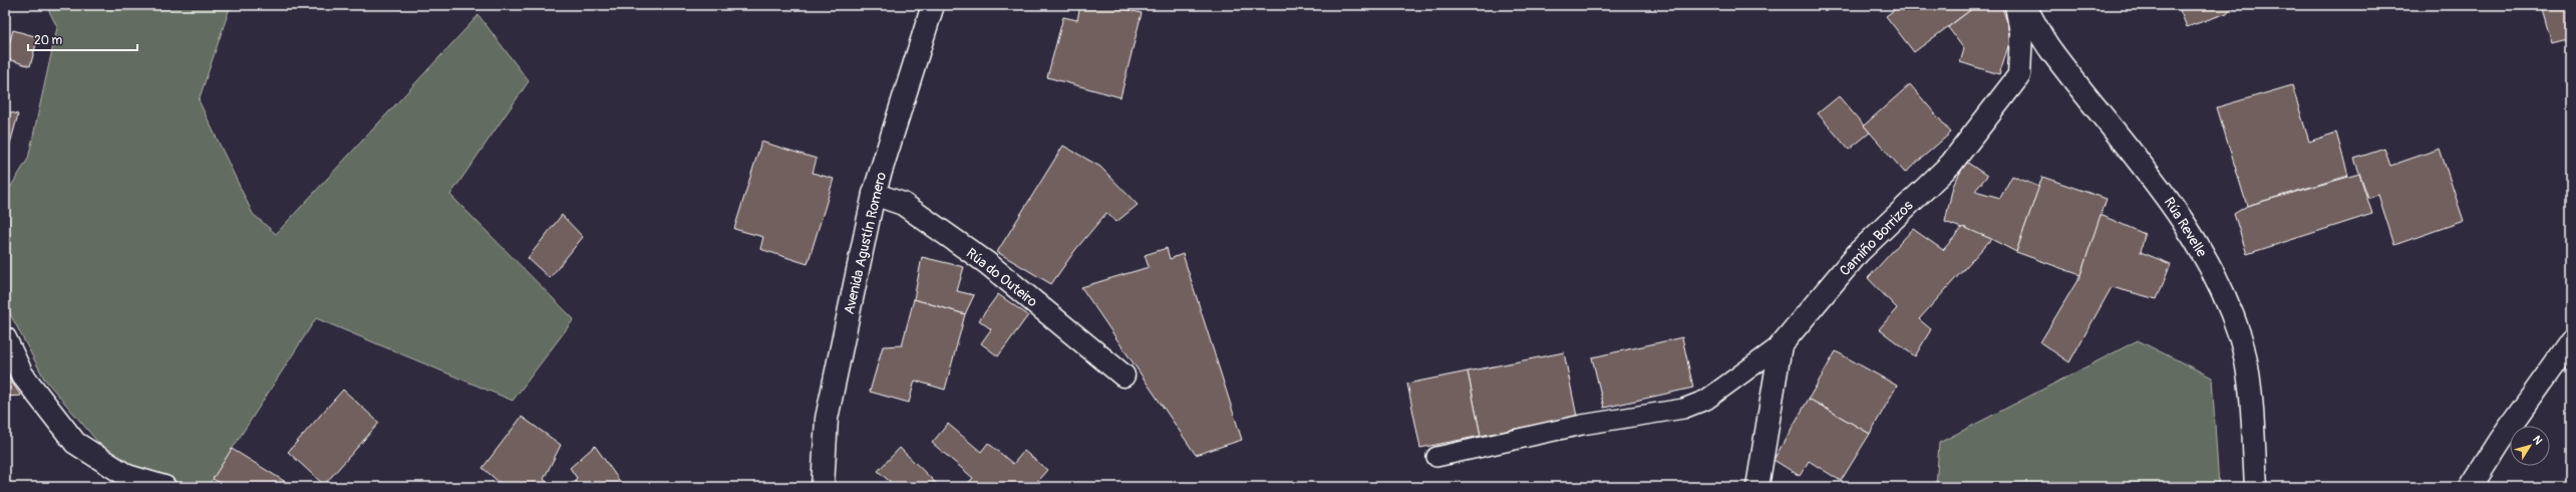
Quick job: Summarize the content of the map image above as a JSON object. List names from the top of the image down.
{
  "streets": {
    "street": [
      "Rúa Revelle",
      "Camiño Borrizos",
      "Avenida Agustín Romero",
      "Rúa do Outeiro"
    ]
  },
  "crossings": [
    ["Avenida Agustín Romero", "Rúa do Outeiro"]
  ],
  "scale_bar": "20 m",
  "north": "top right"
}
